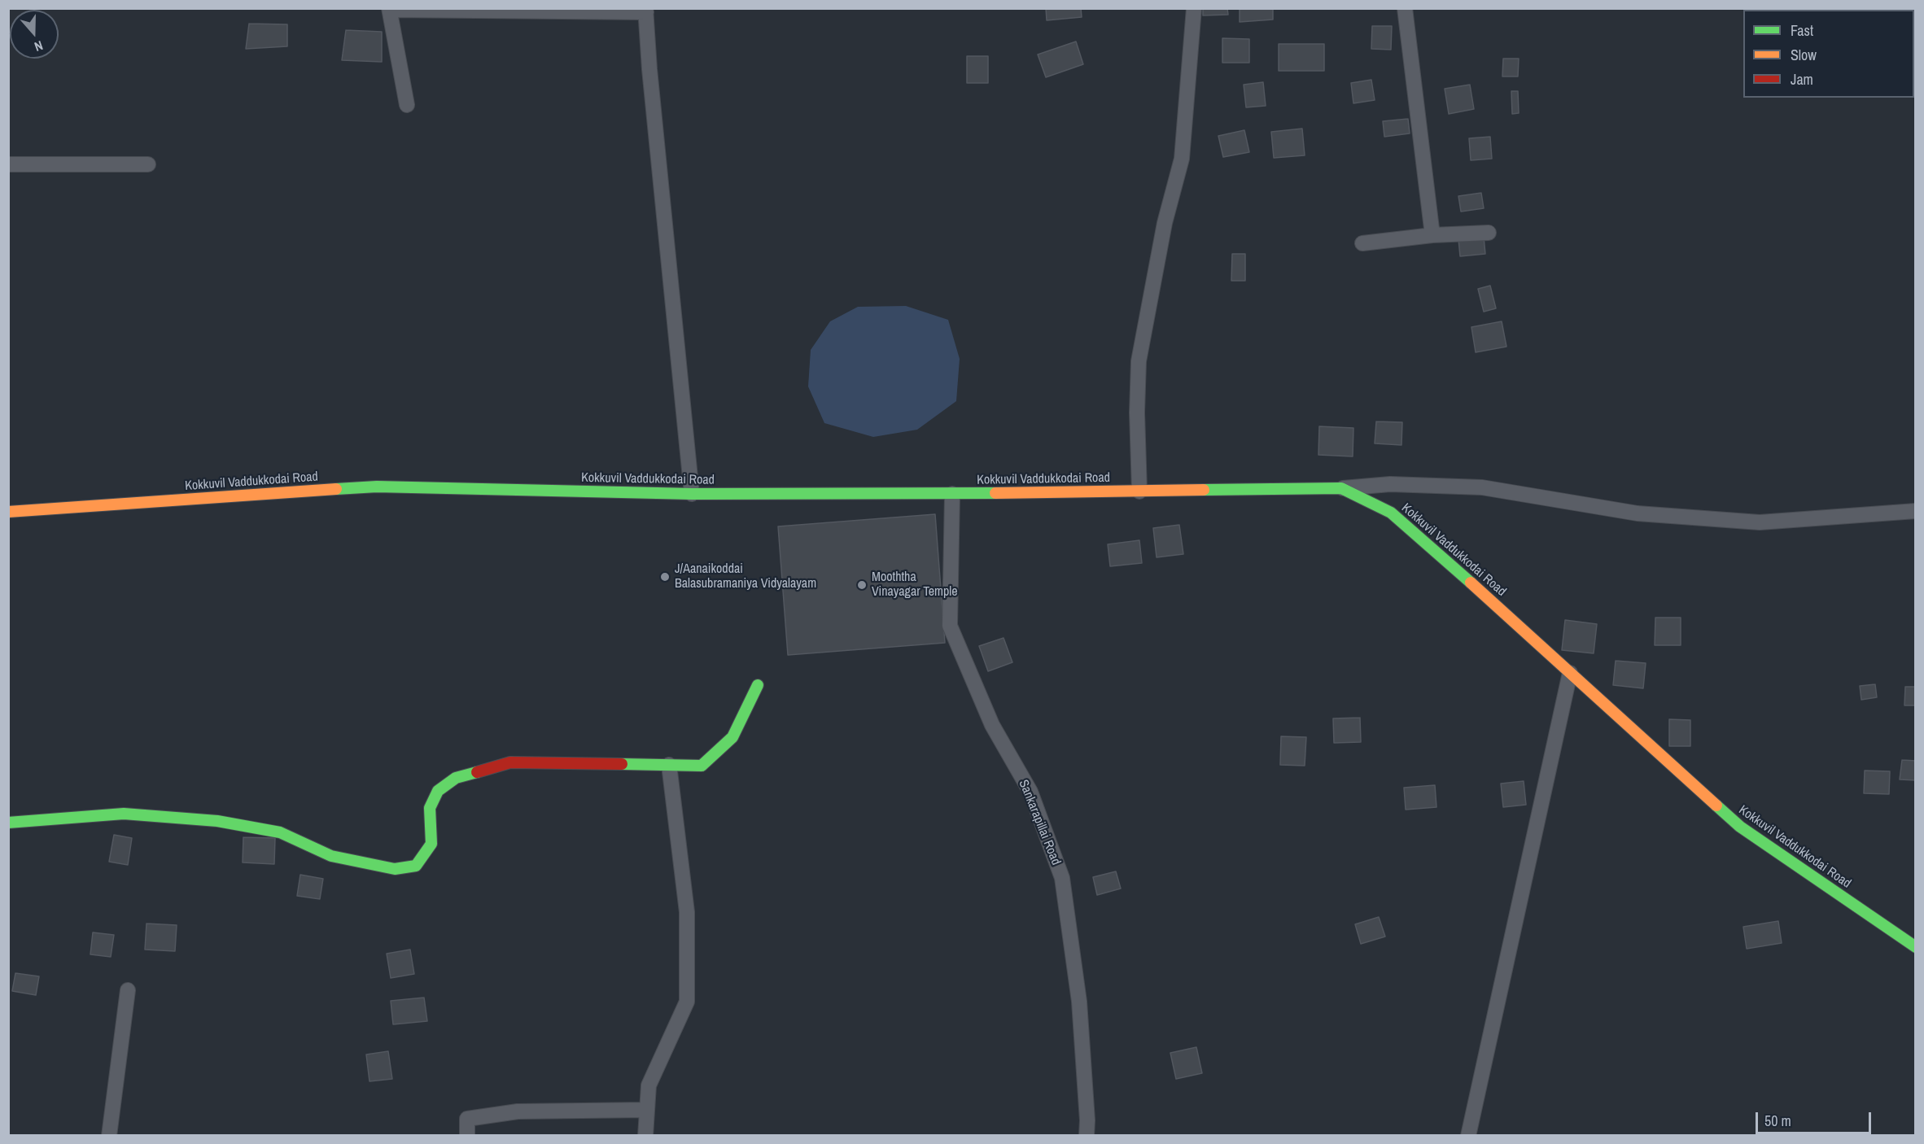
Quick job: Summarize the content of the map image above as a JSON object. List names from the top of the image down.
{
  "streets": {
    "main road": ["Kokkuvil Vaddukkodai Road"],
    "street": ["Sankarapillai Road"]
  },
  "crossings": [
    ["Kokkuvil Vaddukkodai Road", "Sankarapillai Road"]
  ],
  "places": ["J/Aanaikoddai Balasubramaniya Vidyalayam", "Mooththa Vinayagar Temple"],
  "legend": ["Fast", "Slow", "Jam"],
  "scale_bar": "50 m",
  "north": "bottom"
}
